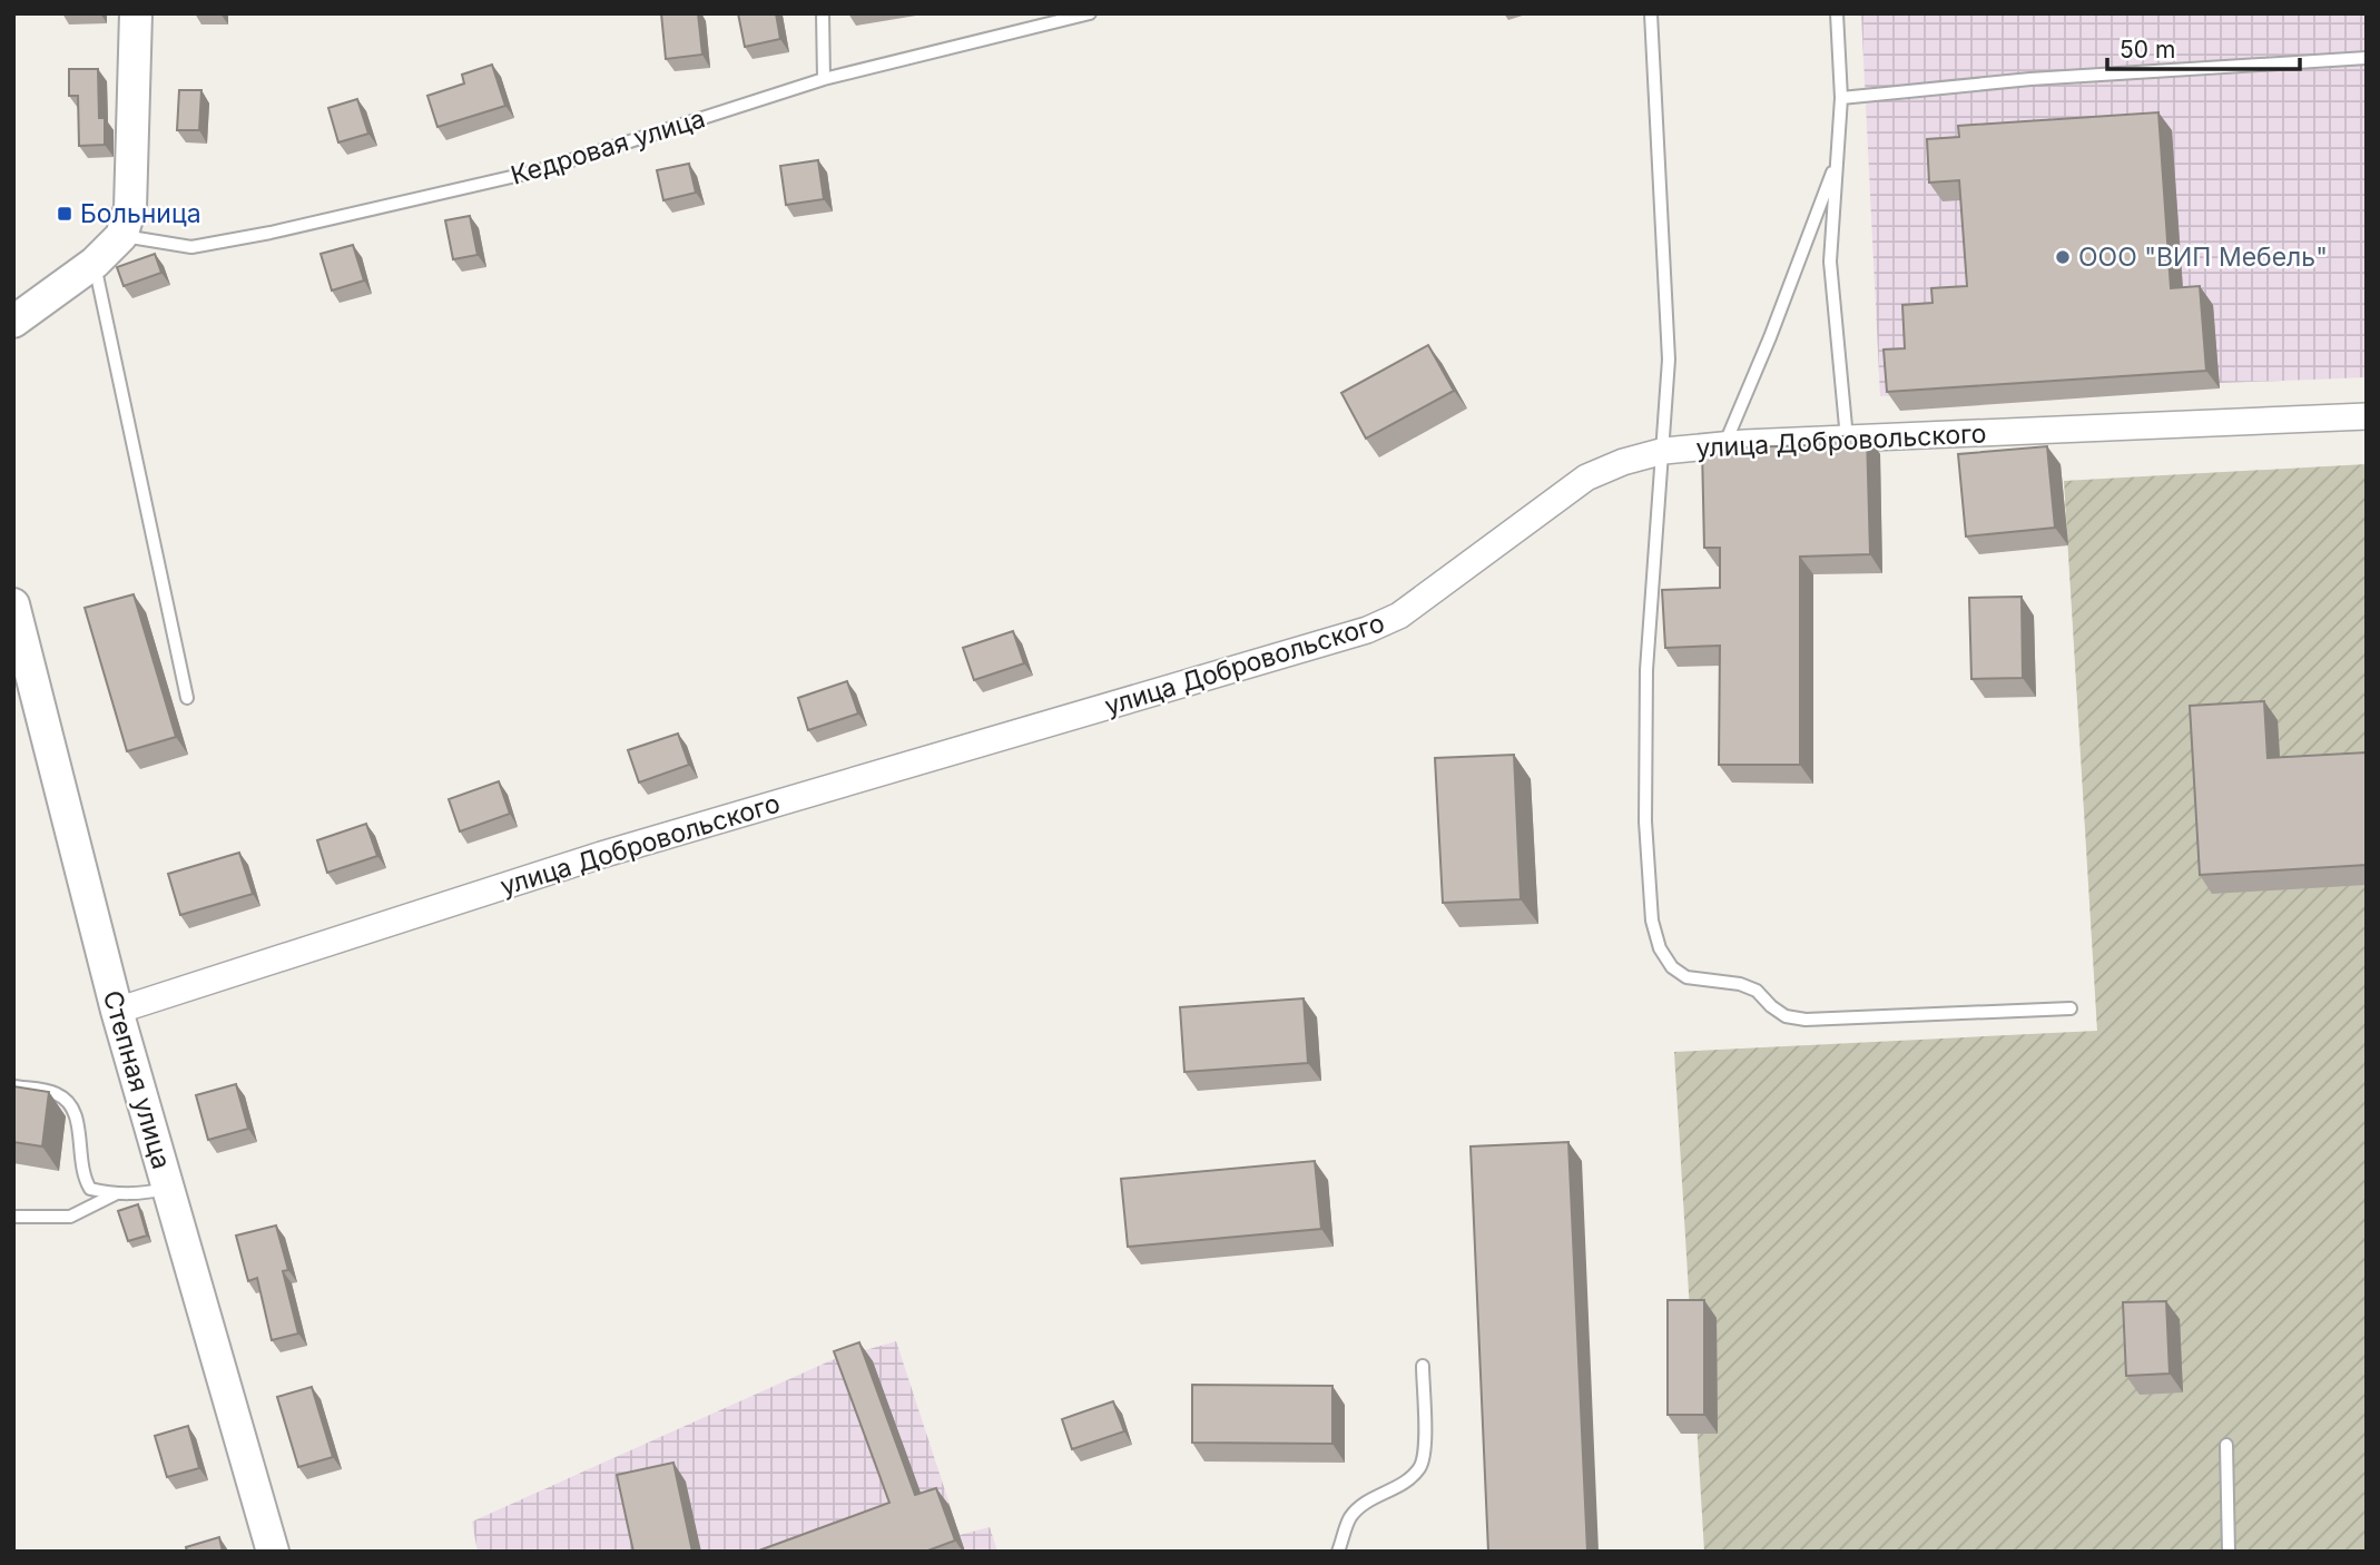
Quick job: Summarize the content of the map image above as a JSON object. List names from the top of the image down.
{
  "streets": {
    "street": ["улица Добровольского", "Степная улица"],
    "lane": ["Кедровая улица"]
  },
  "crossings": [
    ["улица Добровольского", "Степная улица"]
  ],
  "places": {
    "transit": ["Больница"],
    "other": ["ООО \"ВИП Мебель\""]
  },
  "scale_bar": "50 m"
}
